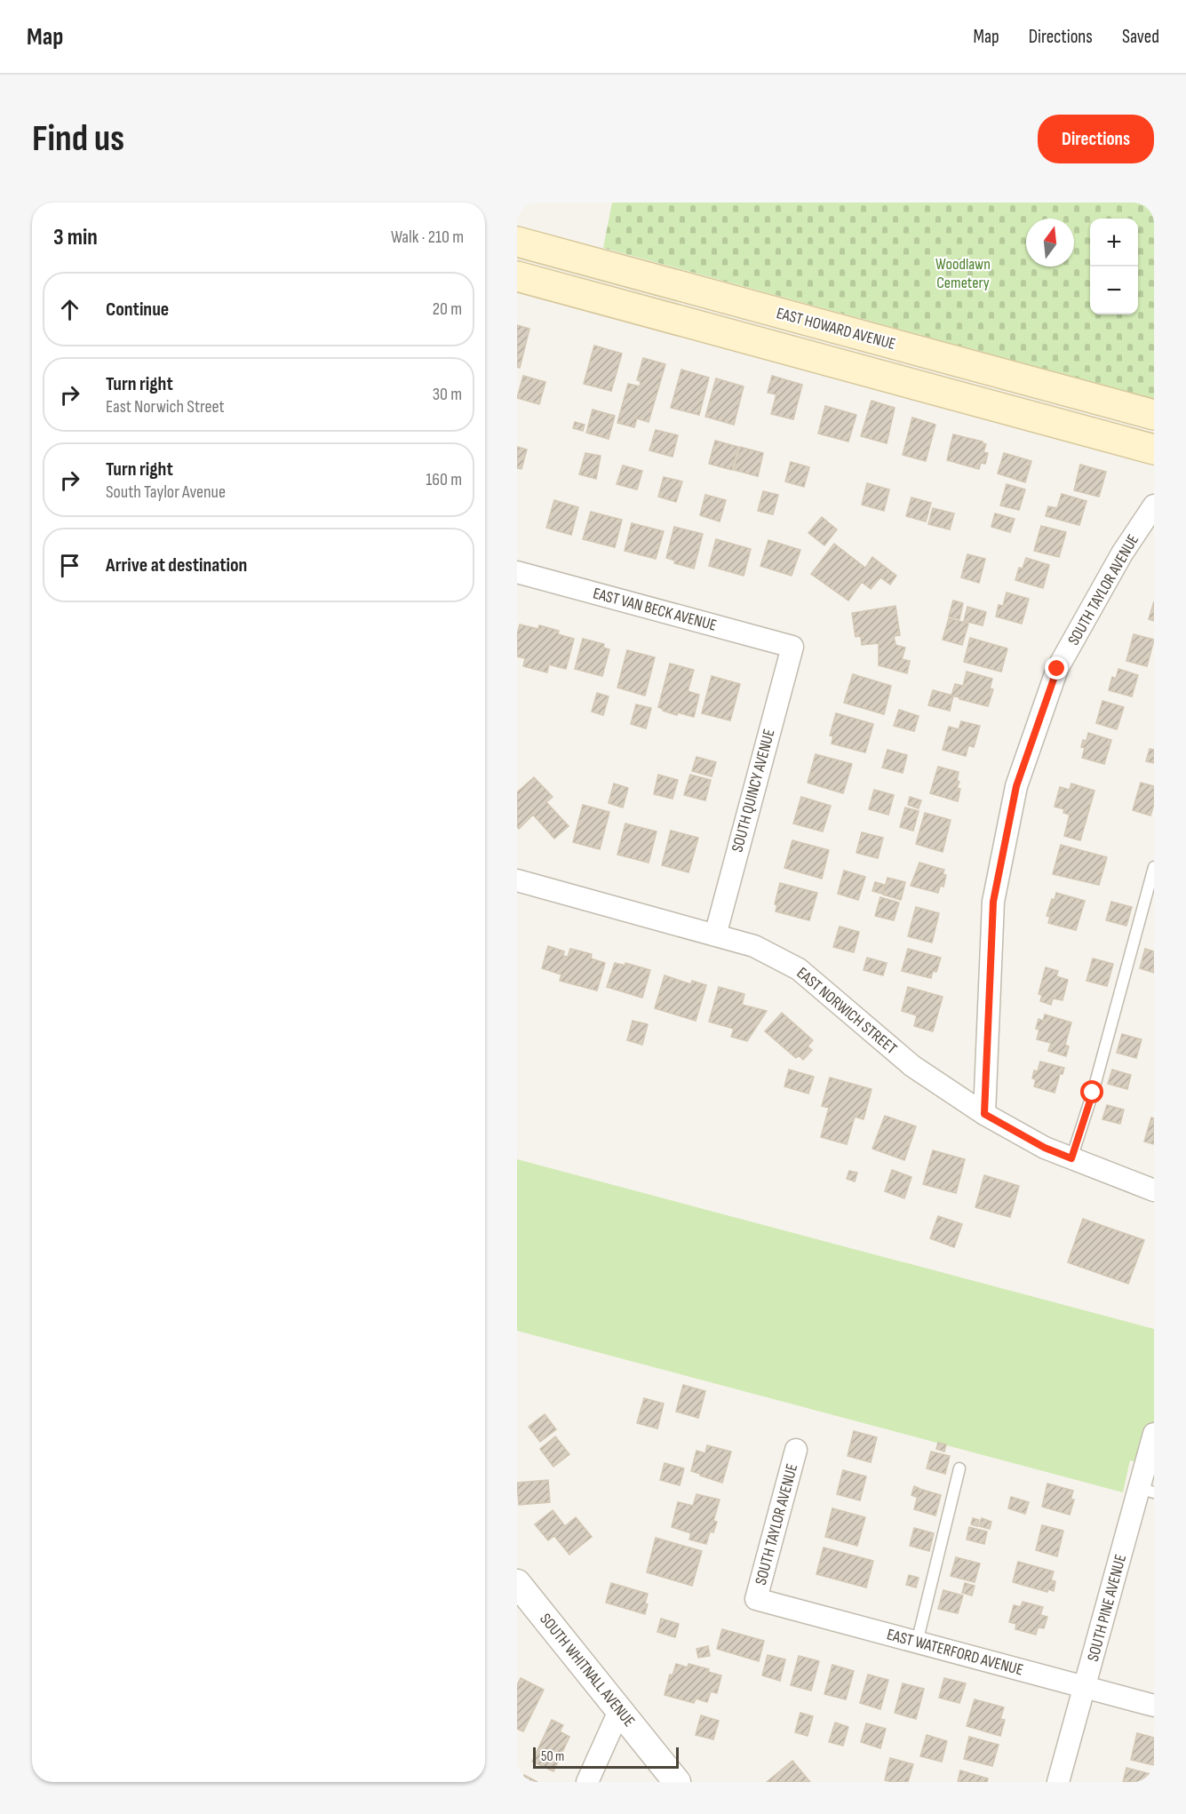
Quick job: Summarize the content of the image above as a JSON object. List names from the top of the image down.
{
  "streets": {
    "main road": ["EAST HOWARD AVENUE"],
    "street": [
      "SOUTH TAYLOR AVENUE",
      "EAST VAN BECK AVENUE",
      "SOUTH QUINCY AVENUE",
      "EAST NORWICH STREET",
      "SOUTH PINE AVENUE",
      "EAST WATERFORD AVENUE",
      "SOUTH WHITNALL AVENUE"
    ]
  },
  "crossings": [
    ["SOUTH TAYLOR AVENUE", "EAST NORWICH STREET"],
    ["SOUTH TAYLOR AVENUE", "EAST WATERFORD AVENUE"],
    ["EAST VAN BECK AVENUE", "SOUTH QUINCY AVENUE"],
    ["SOUTH QUINCY AVENUE", "EAST NORWICH STREET"],
    ["SOUTH PINE AVENUE", "EAST WATERFORD AVENUE"]
  ],
  "parks": ["Woodlawn Cemetery"],
  "scale_bar": "50 m",
  "north": "top",
  "page": {
    "header": "Map",
    "nav": ["Map", "Directions", "Saved"],
    "buttons": "Directions",
    "title": "Find us",
    "heading": ["3 min", "Walk · 210 m"],
    "map_buttons": ["+", "−"],
    "list": [
      ["Continue", "20 m"],
      ["Turn right", "East Norwich Street", "30 m"],
      ["Turn right", "South Taylor Avenue", "160 m"],
      "Arrive at destination"
    ],
    "scale": "50 m"
  }
}
